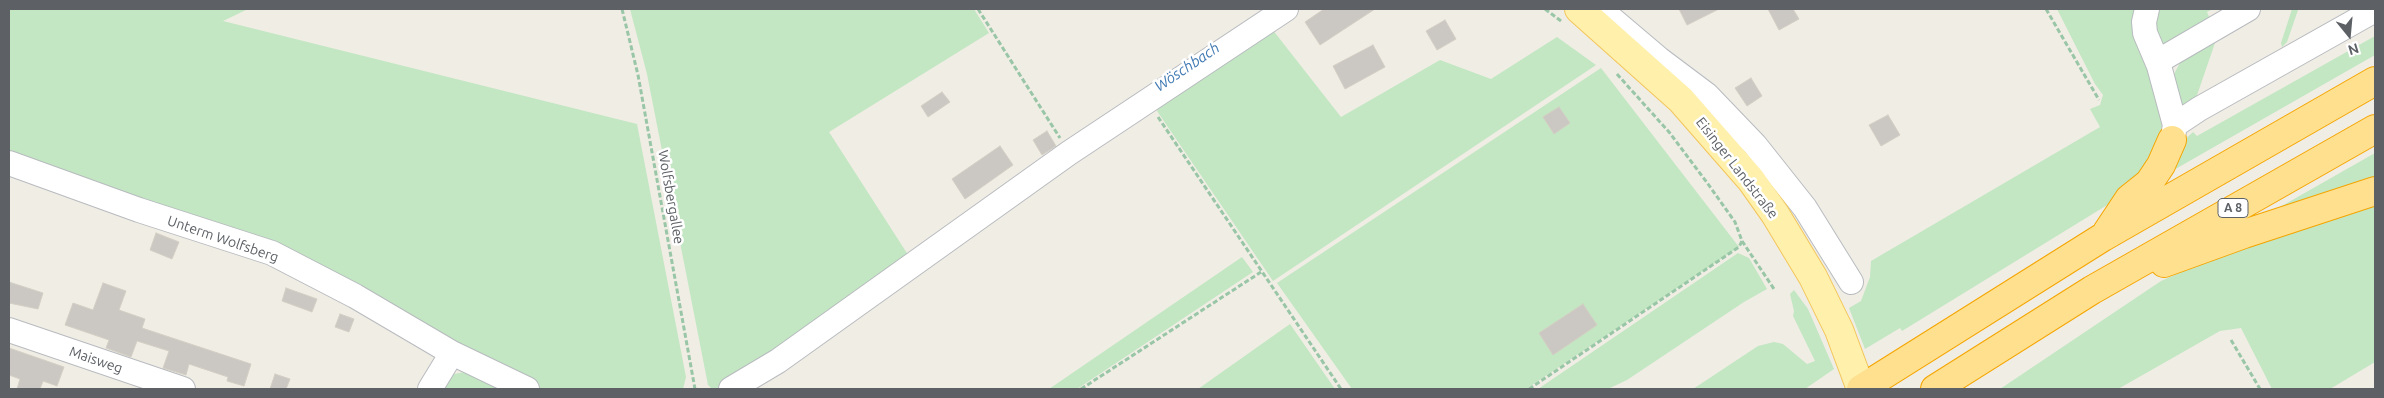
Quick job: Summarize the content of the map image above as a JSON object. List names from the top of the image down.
{
  "streets": {
    "highway": ["A 8"],
    "main road": ["Eisinger Landstraße"],
    "street": ["Unterm Wolfsberg", "Maisweg"],
    "path": ["Wolfsbergallee"]
  },
  "water": ["Wöschbach"],
  "north": "bottom"
}
